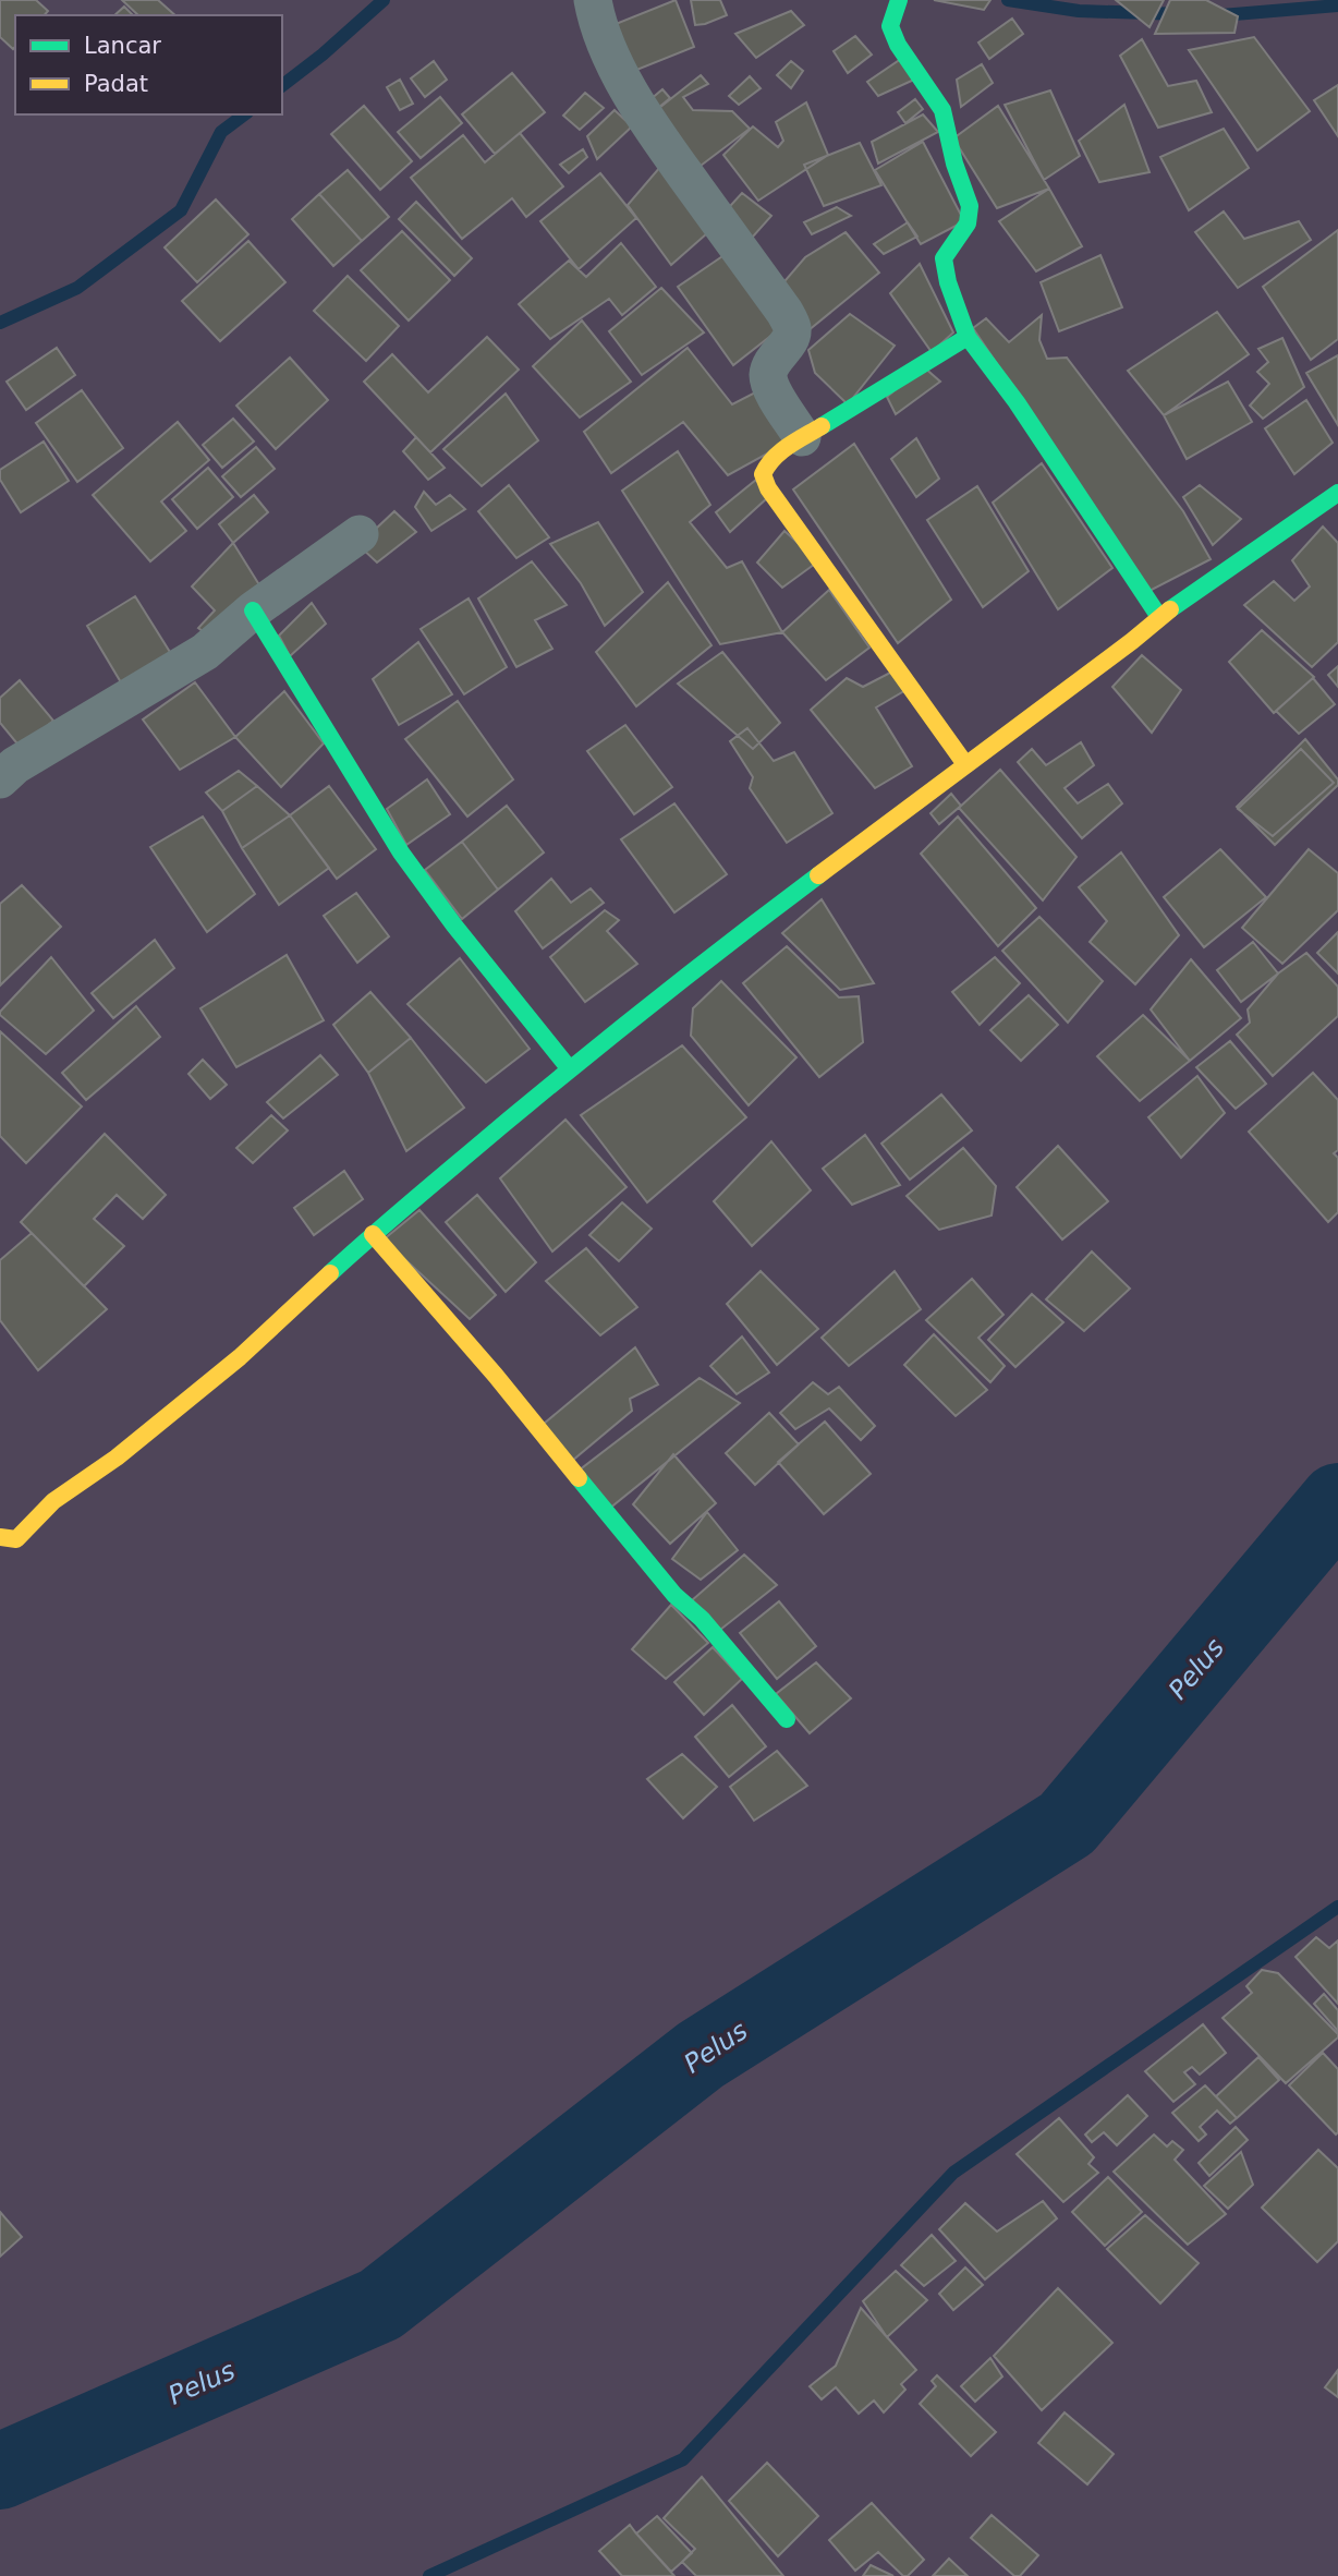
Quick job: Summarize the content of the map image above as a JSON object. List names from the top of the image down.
{
  "water": ["Pelus"],
  "legend": ["Lancar", "Padat"]
}
